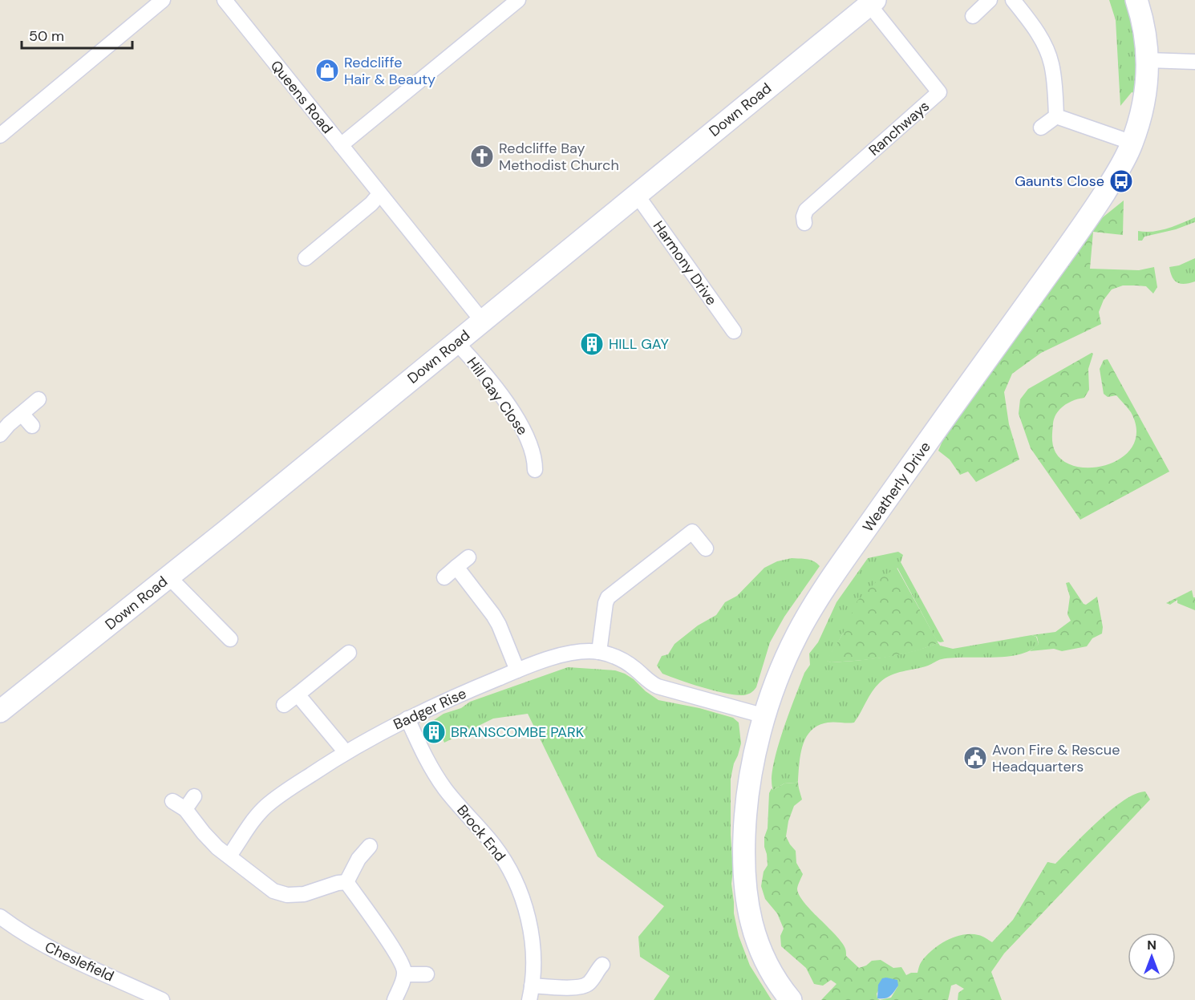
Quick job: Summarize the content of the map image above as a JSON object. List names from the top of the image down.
{
  "streets": {
    "street": [
      "Queens Road",
      "Down Road",
      "Ranchways",
      "Harmony Drive",
      "Hill Gay Close",
      "Weatherly Drive",
      "Badger Rise",
      "Brock End",
      "Cheslefield"
    ]
  },
  "crossings": [
    ["Queens Road", "Down Road"],
    ["Down Road", "Ranchways"],
    ["Down Road", "Harmony Drive"],
    ["Down Road", "Hill Gay Close"],
    ["Weatherly Drive", "Badger Rise"],
    ["Badger Rise", "Brock End"]
  ],
  "places": {
    "shop": ["Redcliffe Hair & Beauty"],
    "church": ["Redcliffe Bay Methodist Church"],
    "bus stop": ["Gaunts Close"],
    "building": ["HILL GAY", "BRANSCOMBE PARK"],
    "public building": ["Avon Fire & Rescue Headquarters"]
  },
  "scale_bar": "50 m",
  "north": "top"
}
